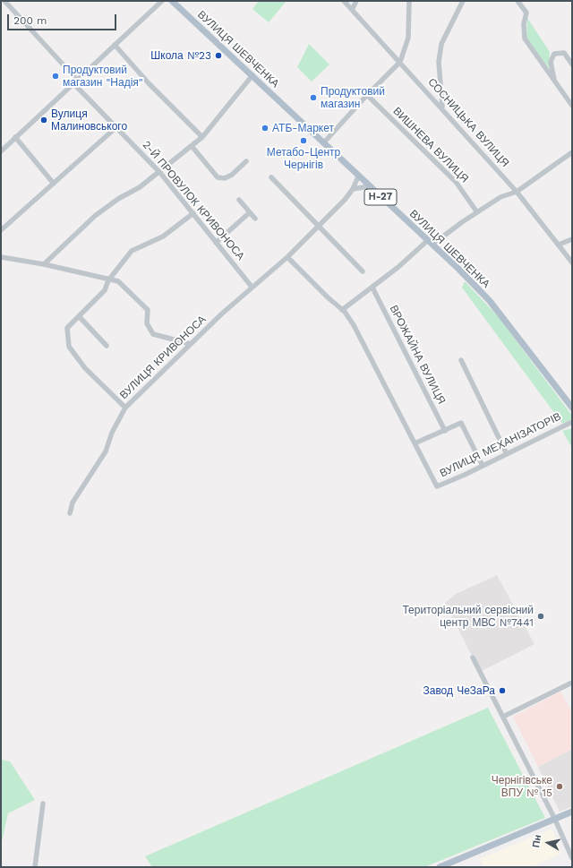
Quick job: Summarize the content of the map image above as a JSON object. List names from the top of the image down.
{
  "streets": {
    "main road": ["ВУЛИЦЯ ШЕВЧЕНКА", "Н-27"],
    "street": [
      "СОСНИЦЬКА ВУЛИЦЯ",
      "ВИШНЕВА ВУЛИЦЯ",
      "2-Й ПРОВУЛОК КРИВОНОСА",
      "ВРОЖАЙНА ВУЛИЦЯ",
      "ВУЛИЦЯ КРИВОНОСА",
      "ВУЛИЦЯ МЕХАНІЗАТОРІВ"
    ]
  },
  "crossings": [
    ["ВУЛИЦЯ ШЕВЧЕНКА", "Н-27"],
    ["ВУЛИЦЯ ШЕВЧЕНКА", "ВУЛИЦЯ КРИВОНОСА"],
    ["2-Й ПРОВУЛОК КРИВОНОСА", "ВУЛИЦЯ КРИВОНОСА"]
  ],
  "places": [
    "Школа №23",
    "Продуктовий магазин \"Надія\"",
    "Продуктовий магазин",
    "Вулиця Малиновського",
    "АТБ-Маркет",
    "Метабо-Центр Чернігів",
    "Територіальний сервісний центр МВС №7441",
    "Завод ЧеЗаРа",
    "Чернігівське ВПУ № 15"
  ],
  "scale_bar": "200 m",
  "north": "left"
}
